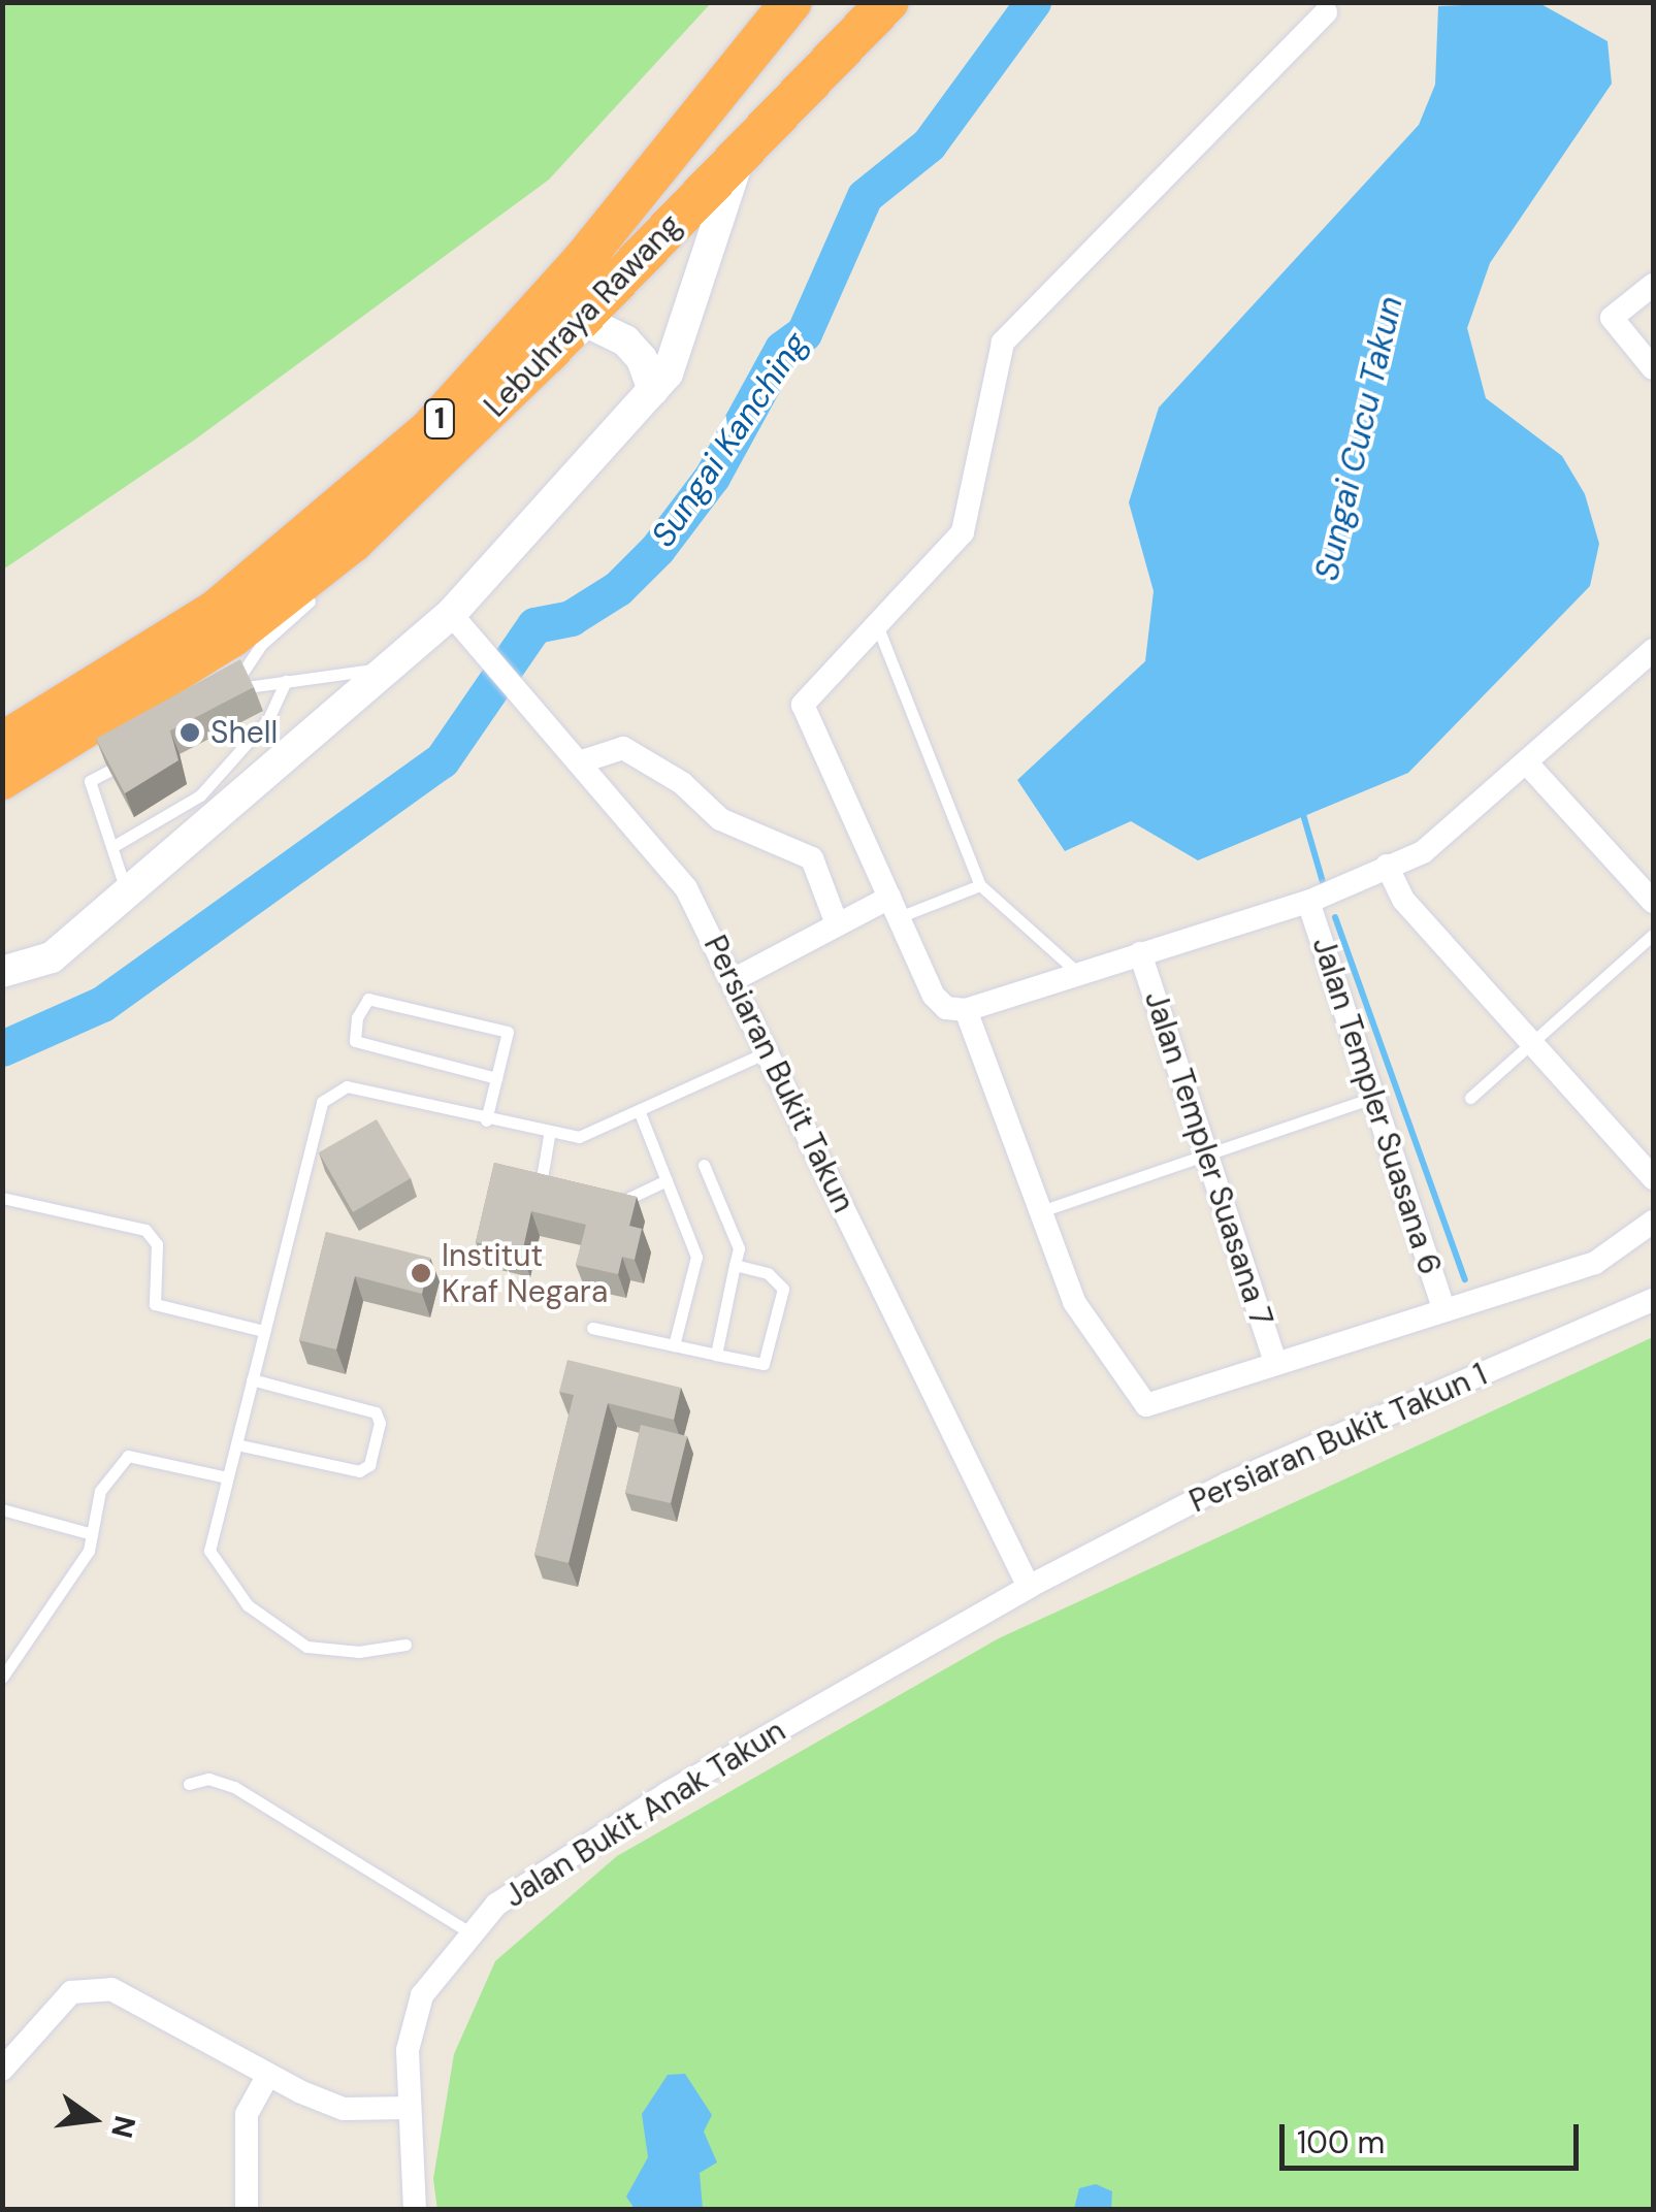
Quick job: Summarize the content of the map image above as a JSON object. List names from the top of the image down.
{
  "streets": {
    "highway": ["Lebuhraya Rawang", "1"],
    "street": [
      "Persiaran Bukit Takun",
      "Jalan Templer Suasana 6",
      "Jalan Templer Suasana 7",
      "Persiaran Bukit Takun 1",
      "Jalan Bukit Anak Takun"
    ]
  },
  "crossings": [
    ["Persiaran Bukit Takun", "Persiaran Bukit Takun 1"],
    ["Persiaran Bukit Takun", "Jalan Bukit Anak Takun"],
    ["Persiaran Bukit Takun 1", "Jalan Bukit Anak Takun"]
  ],
  "water": ["Sungai Cucu Takun", "Sungai Kanching"],
  "places": ["Shell", "Institut Kraf Negara"],
  "scale_bar": "100 m",
  "north": "right"
}
